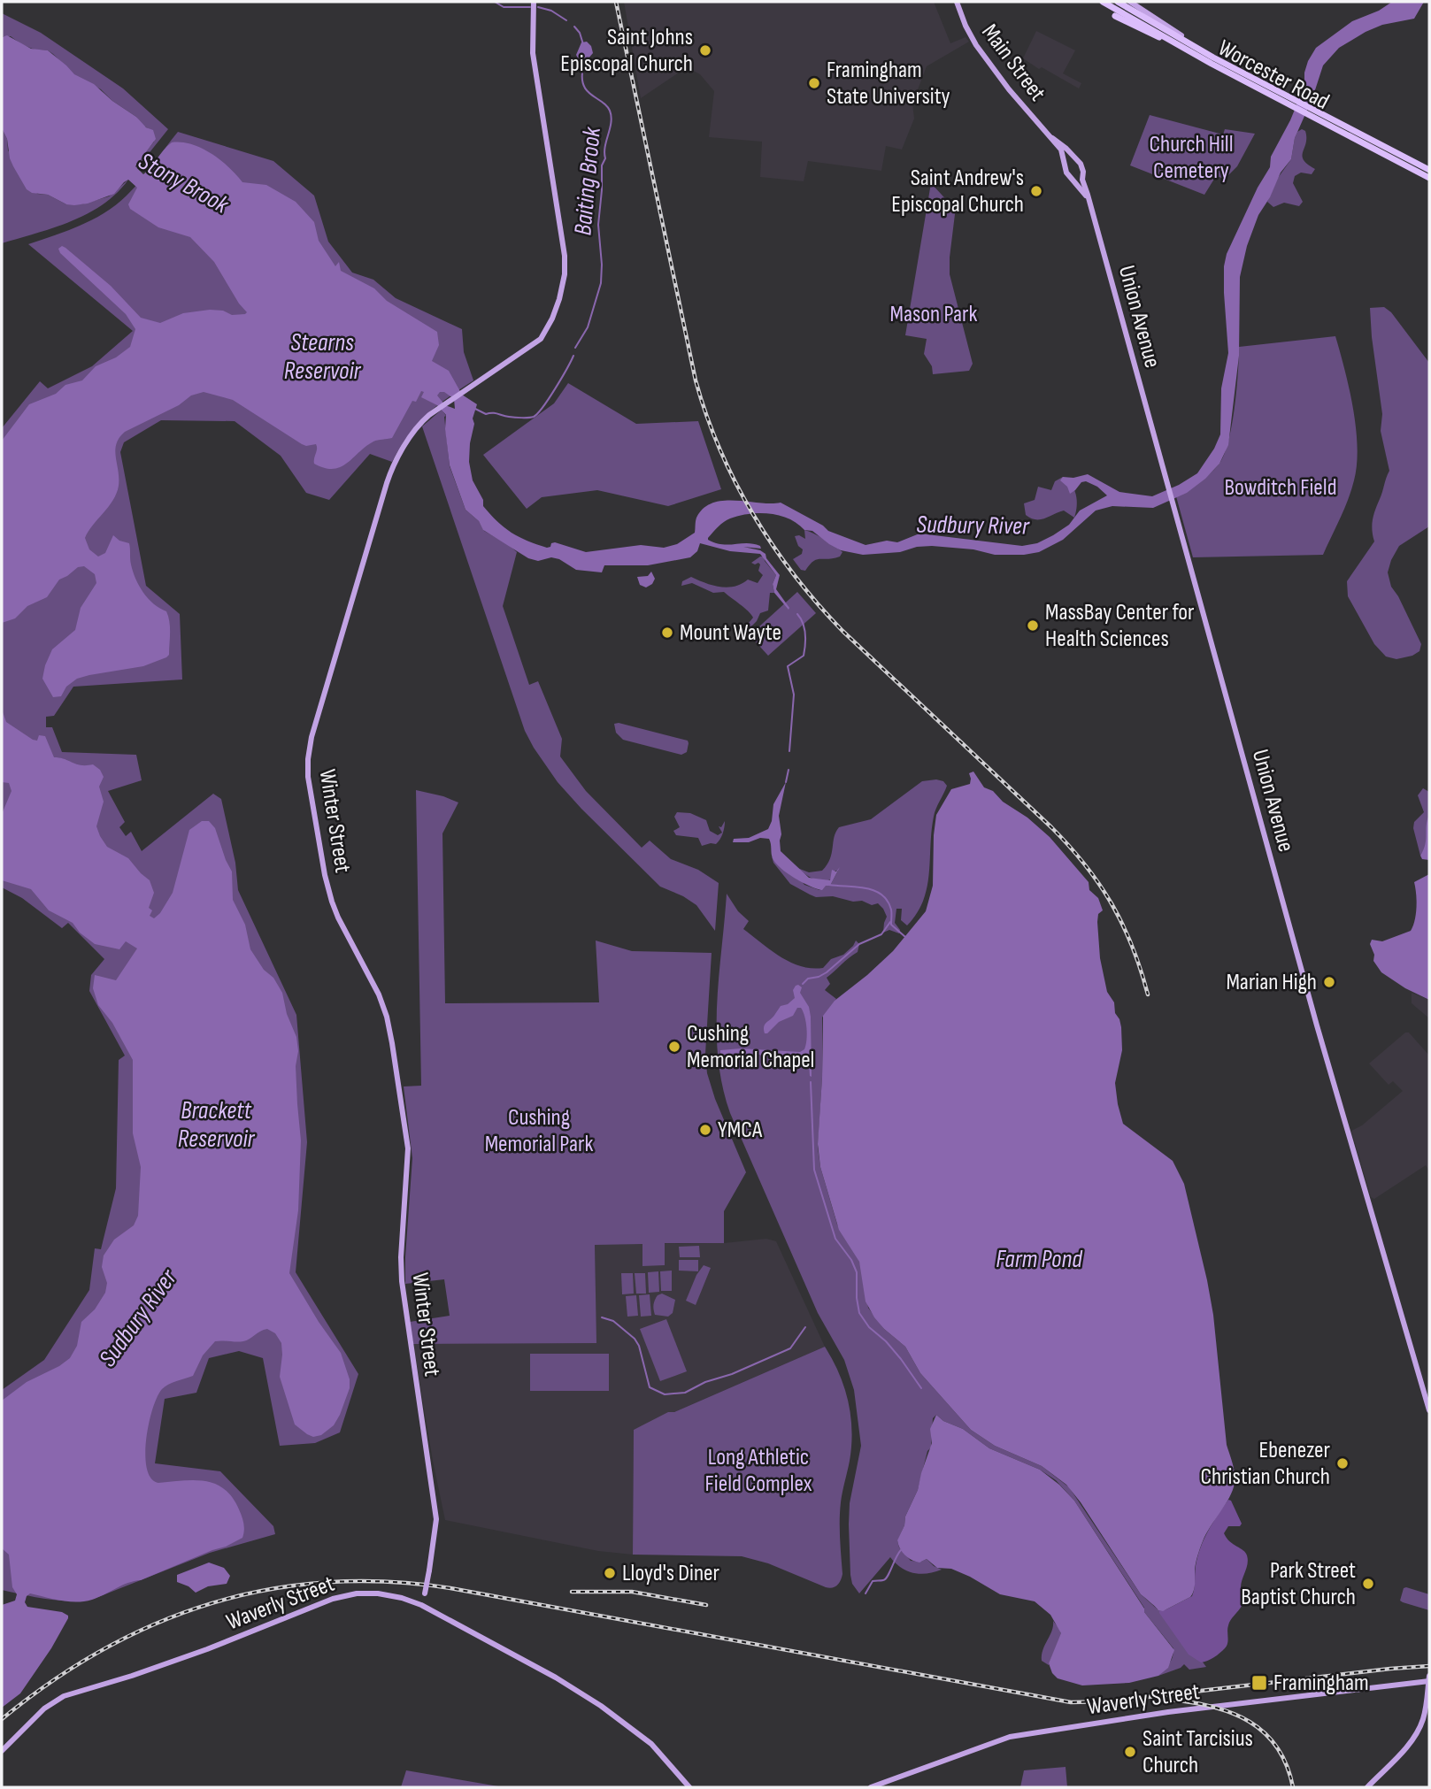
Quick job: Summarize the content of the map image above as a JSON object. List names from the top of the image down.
{
  "streets": {
    "highway": ["Worcester Road"],
    "main road": [
      "Main Street",
      "Union Avenue",
      "Winter Street",
      "Waverly Street"
    ]
  },
  "crossings": [
    ["Main Street", "Union Avenue"],
    ["Winter Street", "Waverly Street"]
  ],
  "water": [
    "Baiting Brook",
    "Stony Brook",
    "Stearns Reservoir",
    "Sudbury River",
    "Brackett Reservoir",
    "Farm Pond"
  ],
  "parks": [
    "Church Hill Cemetery",
    "Mason Park",
    "Bowditch Field",
    "Cushing Memorial Park",
    "Long Athletic Field Complex"
  ],
  "places": {
    "other": [
      "Saint Johns Episcopal Church",
      "Framingham State University",
      "Saint Andrew's Episcopal Church",
      "MassBay Center for Health Sciences",
      "Mount Wayte",
      "Marian High",
      "Cushing Memorial Chapel",
      "YMCA",
      "Ebenezer Christian Church",
      "Lloyd's Diner",
      "Park Street Baptist Church",
      "Saint Tarcisius Church"
    ],
    "transit": ["Framingham"]
  }
}
